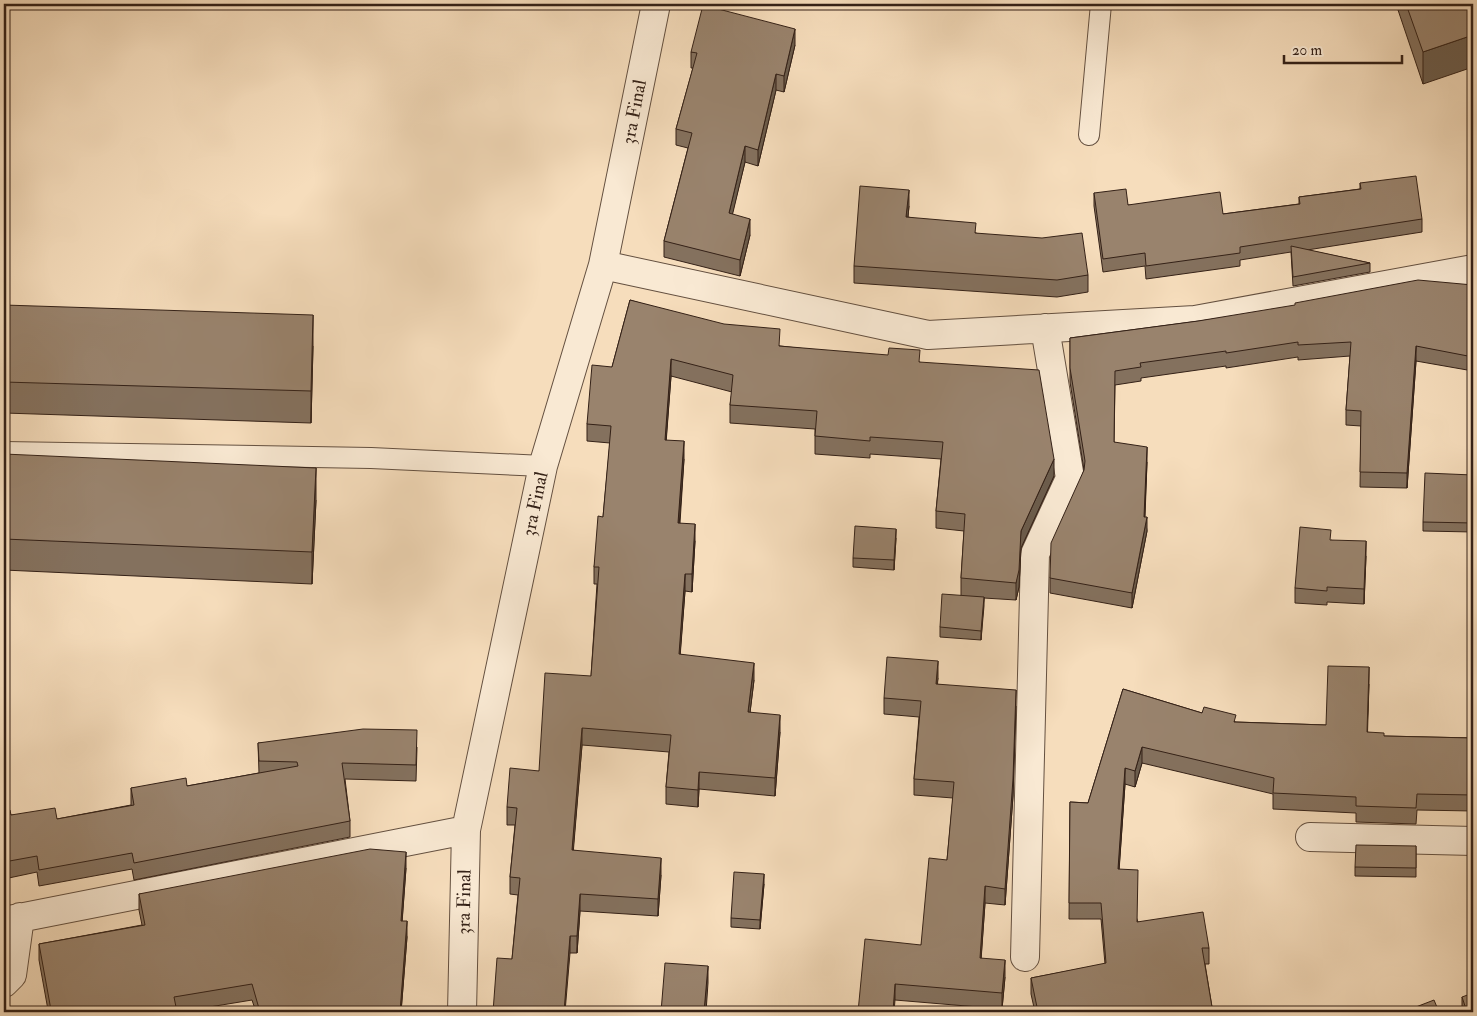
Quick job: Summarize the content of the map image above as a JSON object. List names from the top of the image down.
{
  "streets": {
    "street": ["3ra Final"]
  },
  "scale_bar": "20 m"
}
